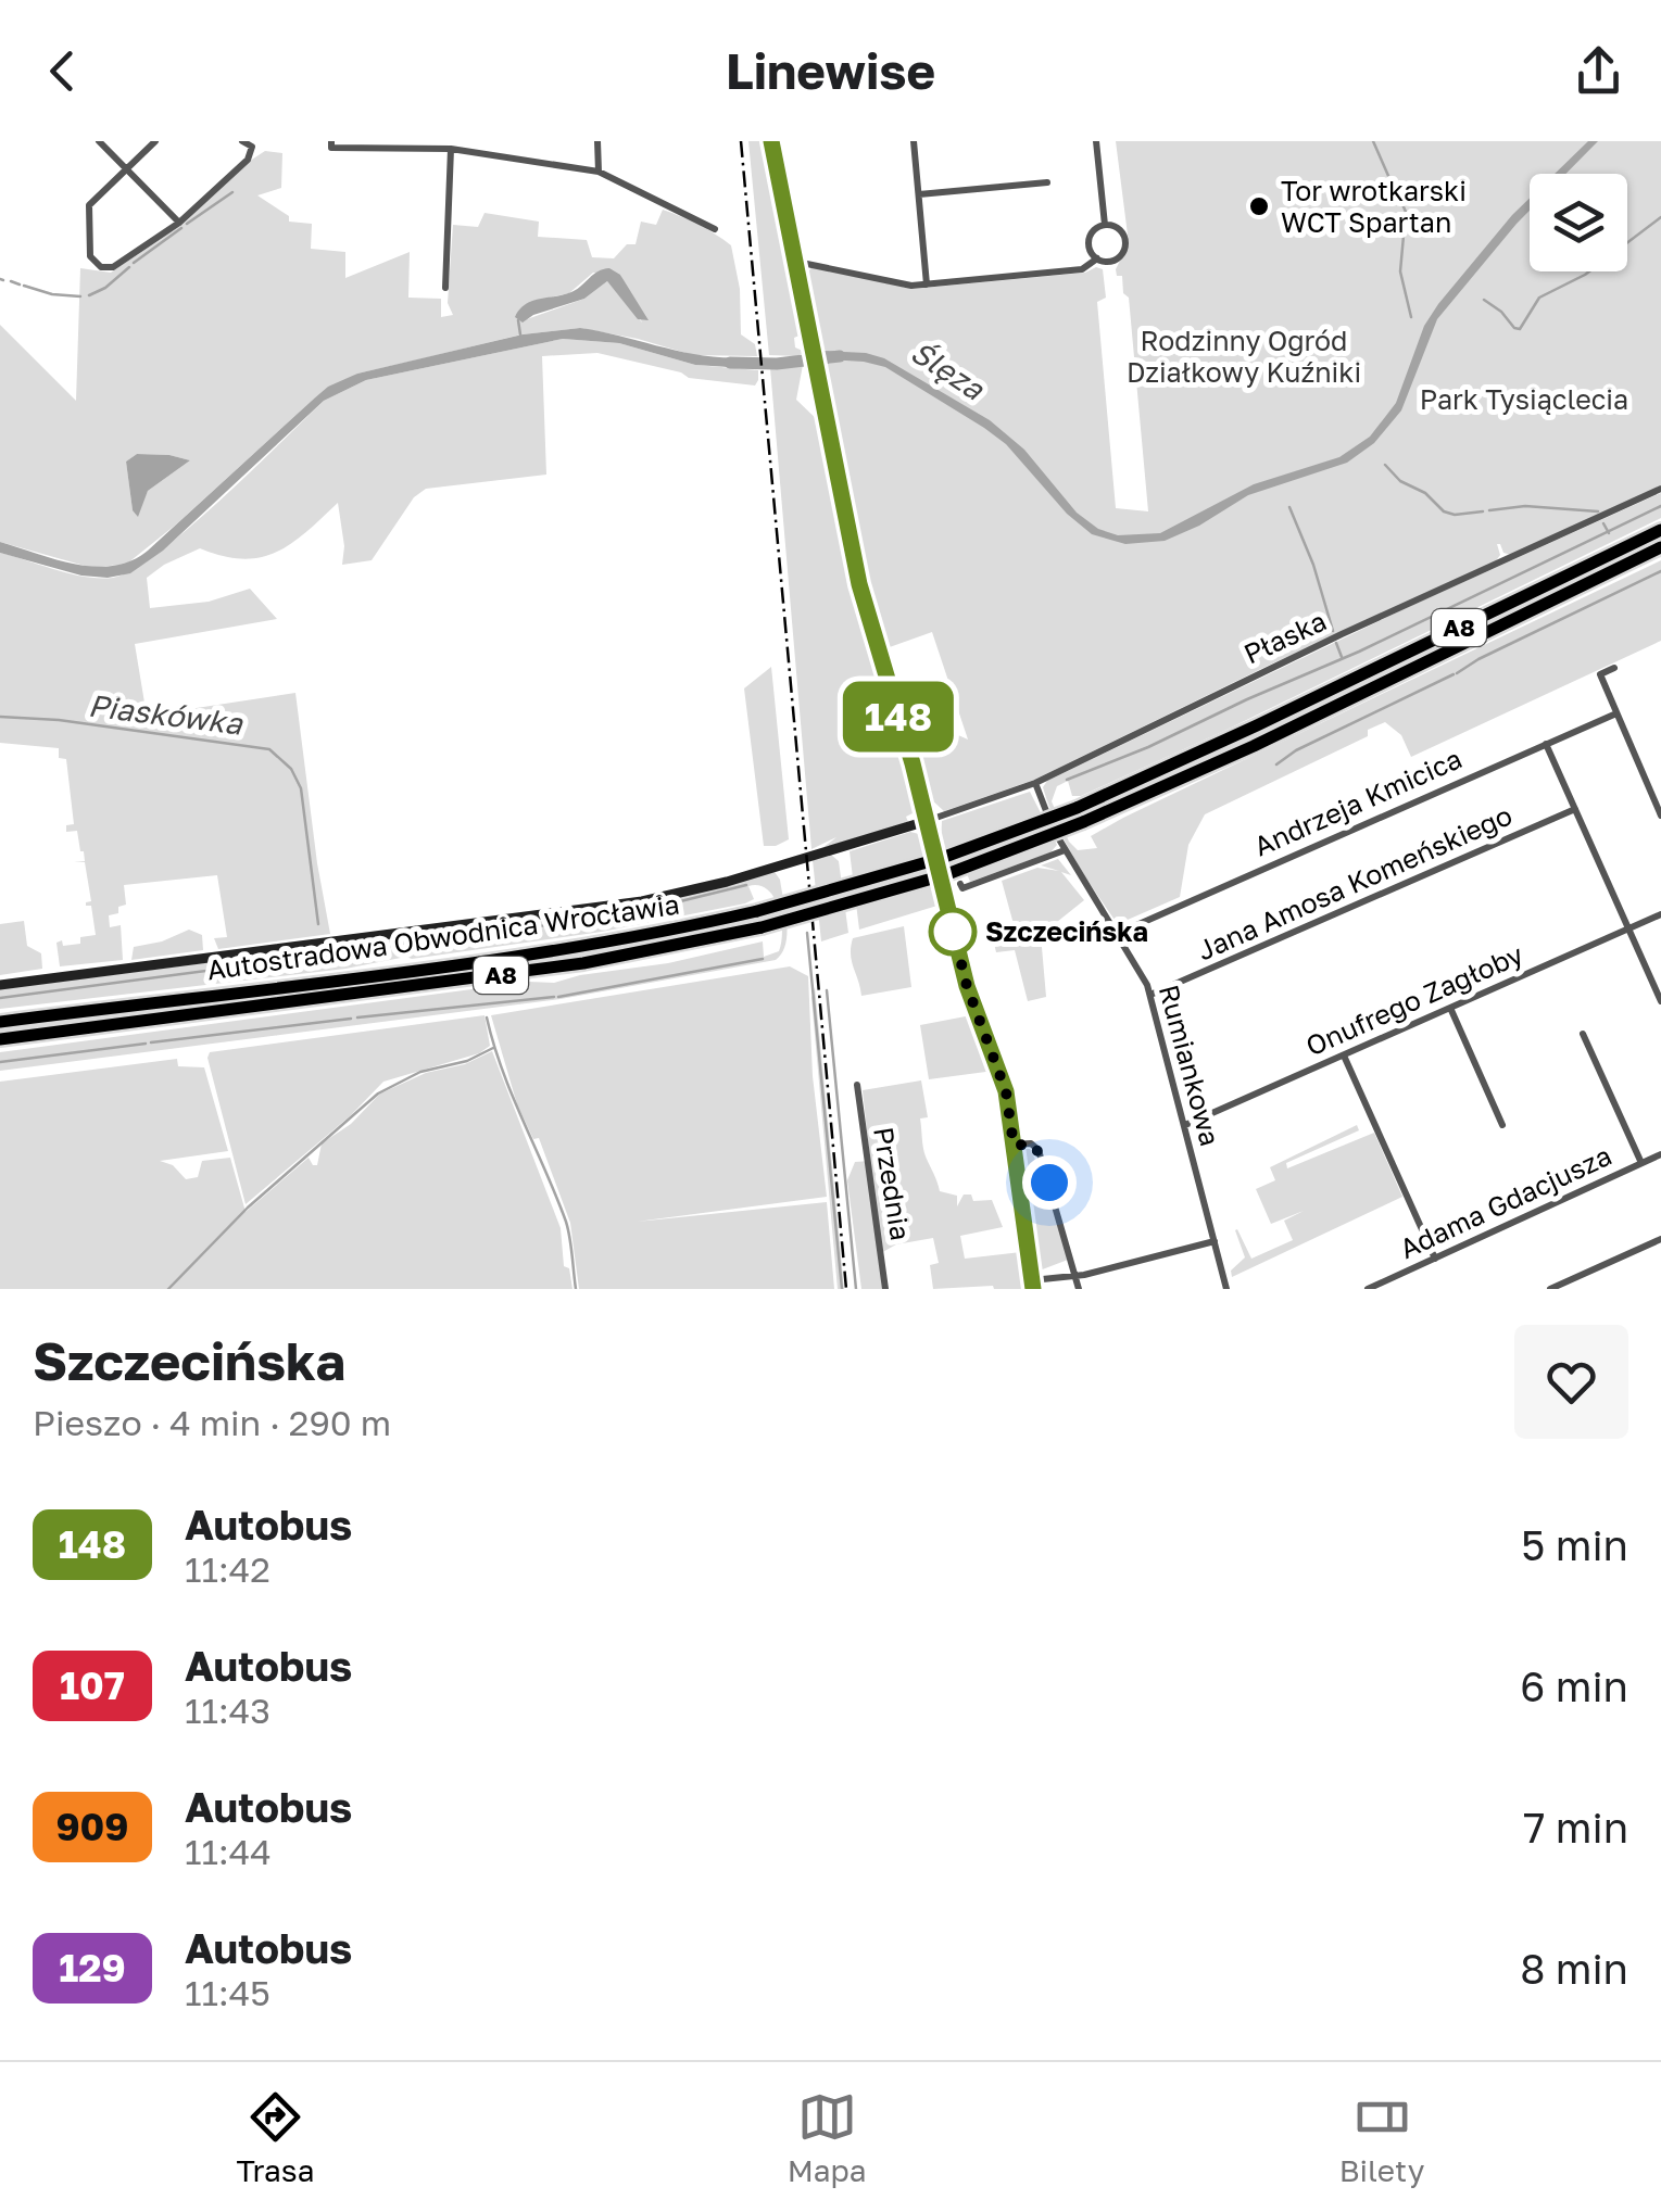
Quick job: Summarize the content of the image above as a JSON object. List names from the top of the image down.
{
  "streets": {
    "highway": ["A8", "Autostradowa Obwodnica Wrocławia"],
    "street": [
      "Płaska",
      "Andrzeja Kmicica",
      "Jana Amosa Komeńskiego",
      "Onufrego Zagłoby",
      "Rumiankowa",
      "Przednia",
      "Adama Gdacjusza"
    ]
  },
  "crossings": [
    ["Płaska", "Rumiankowa"],
    ["Andrzeja Kmicica", "Rumiankowa"],
    ["Jana Amosa Komeńskiego", "Rumiankowa"],
    ["Onufrego Zagłoby", "Rumiankowa"]
  ],
  "water": ["Ślęza", "Piaskówka"],
  "parks": ["Rodzinny Ogród Działkowy Kuźniki", "Park Tysiąclecia"],
  "places": ["Tor wrotkarski WCT Spartan", "Szczecińska"],
  "lines": ["bus line 148"],
  "page": {
    "header": "Linewise",
    "on_map": "148",
    "heading": ["Szczecińska", "Pieszo · 4 min · 290 m"],
    "list": [
      {
        "mark": "148",
        "name": "Autobus",
        "note": "11:42",
        "value": "5 min"
      },
      {
        "mark": "107",
        "name": "Autobus",
        "note": "11:43",
        "value": "6 min"
      },
      {
        "mark": "909",
        "name": "Autobus",
        "note": "11:44",
        "value": "7 min"
      },
      {
        "mark": "129",
        "name": "Autobus",
        "note": "11:45",
        "value": "8 min"
      }
    ],
    "tabs": ["Trasa", "Mapa", "Bilety"]
  }
}
